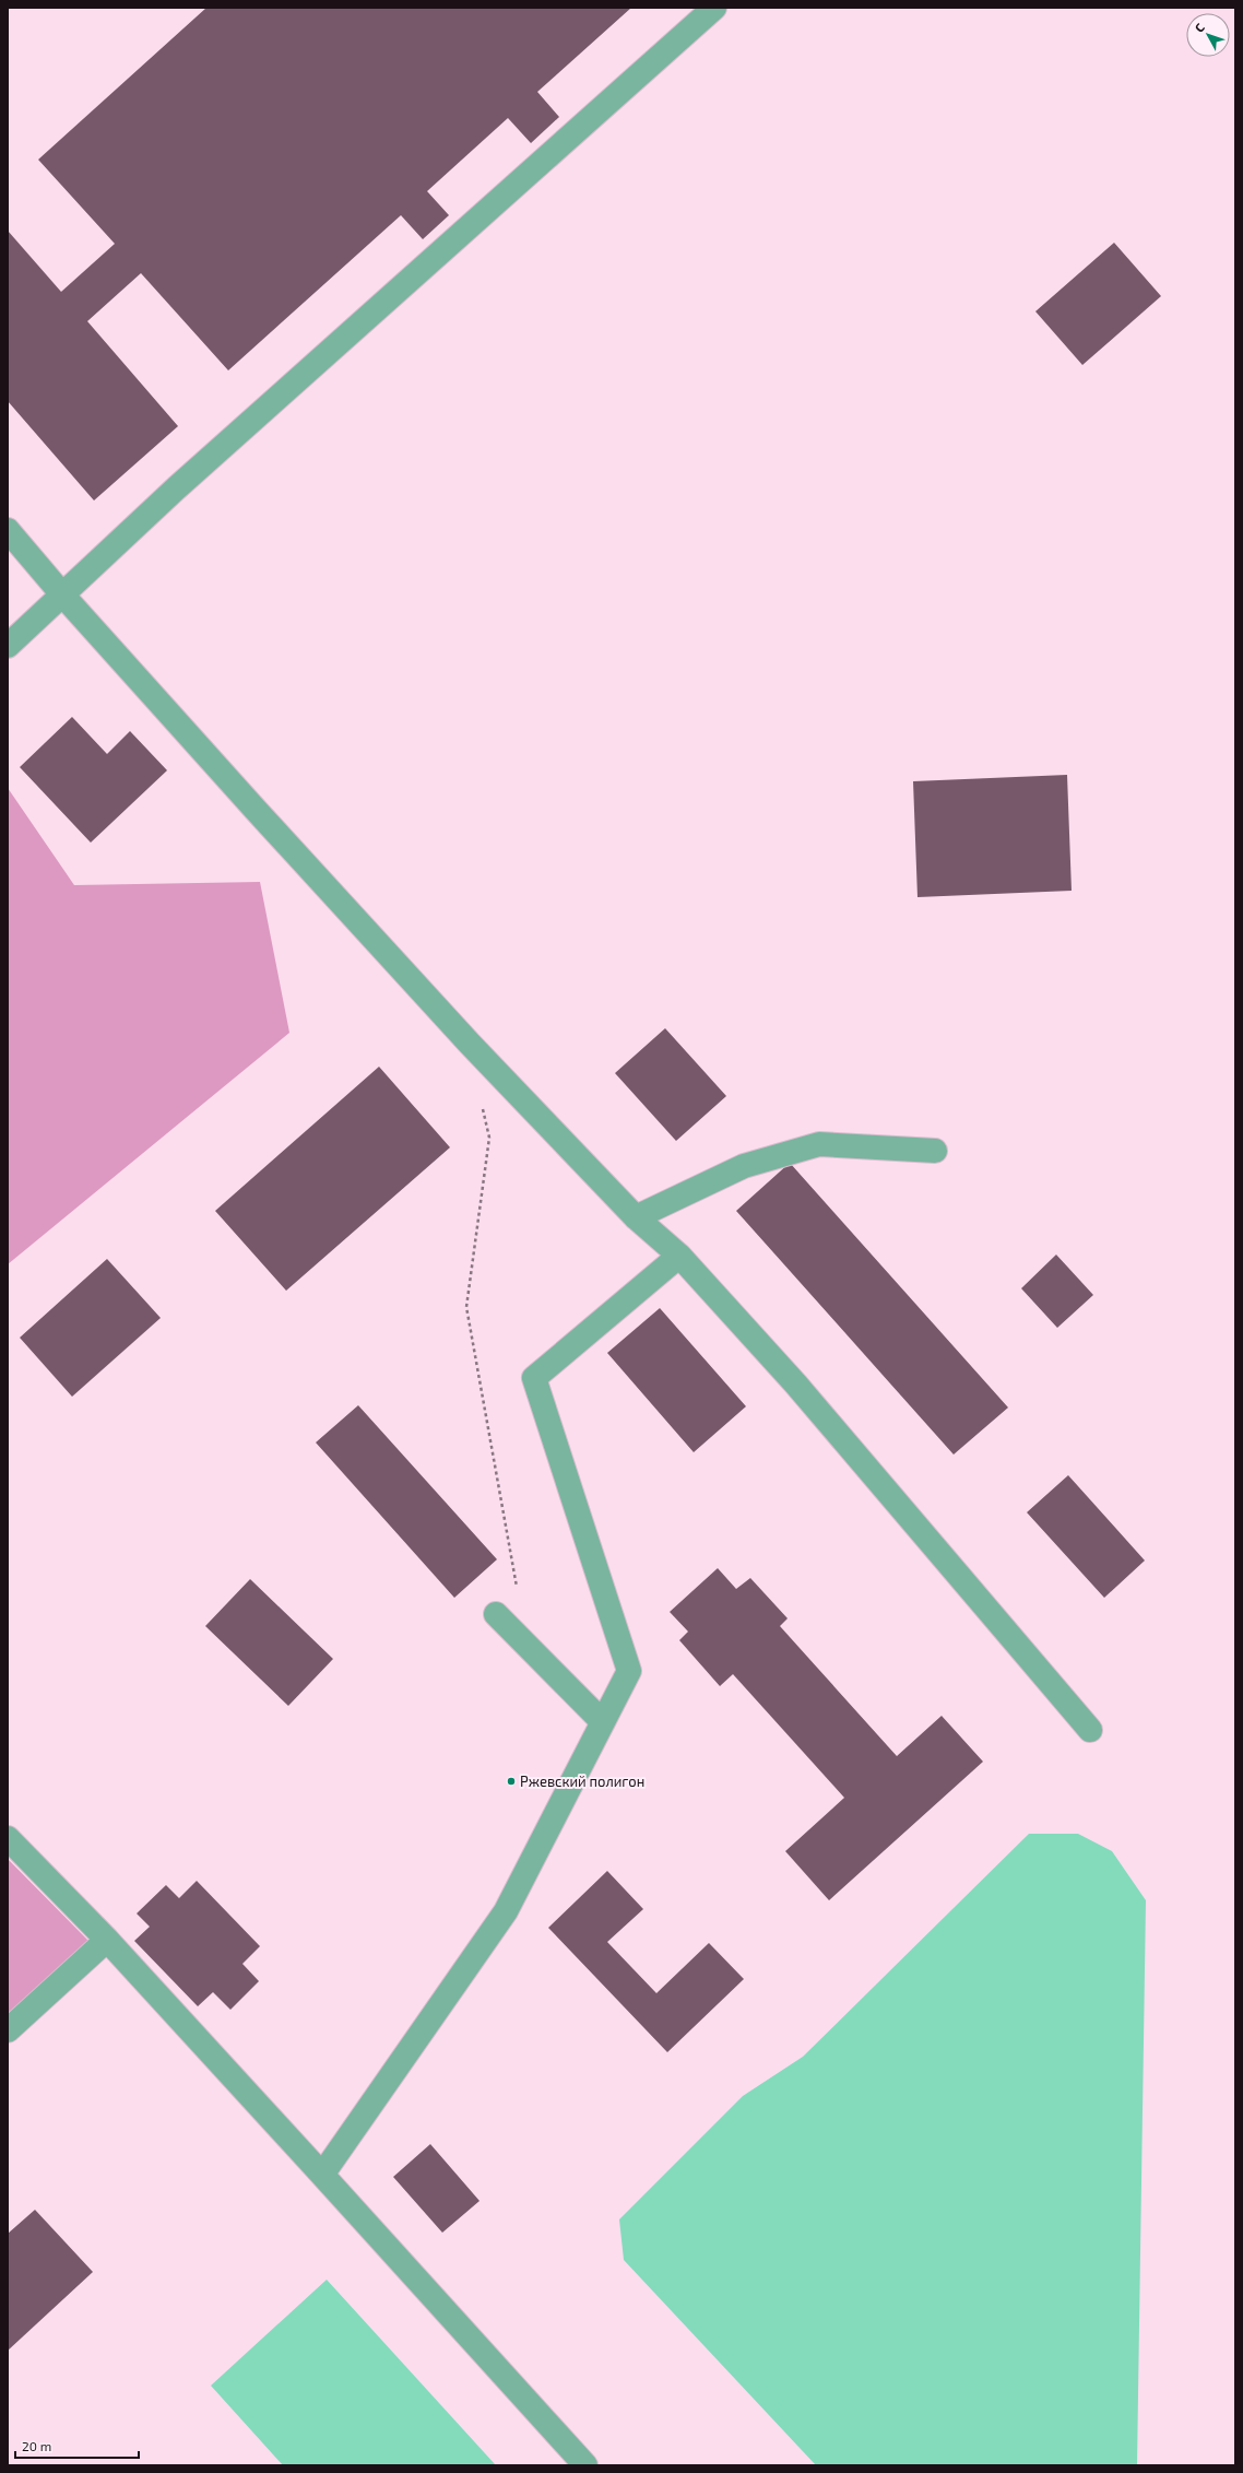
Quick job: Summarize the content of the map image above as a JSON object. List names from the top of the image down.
{
  "places": ["Ржевский полигон"],
  "scale_bar": "20 m",
  "north": "top left"
}
